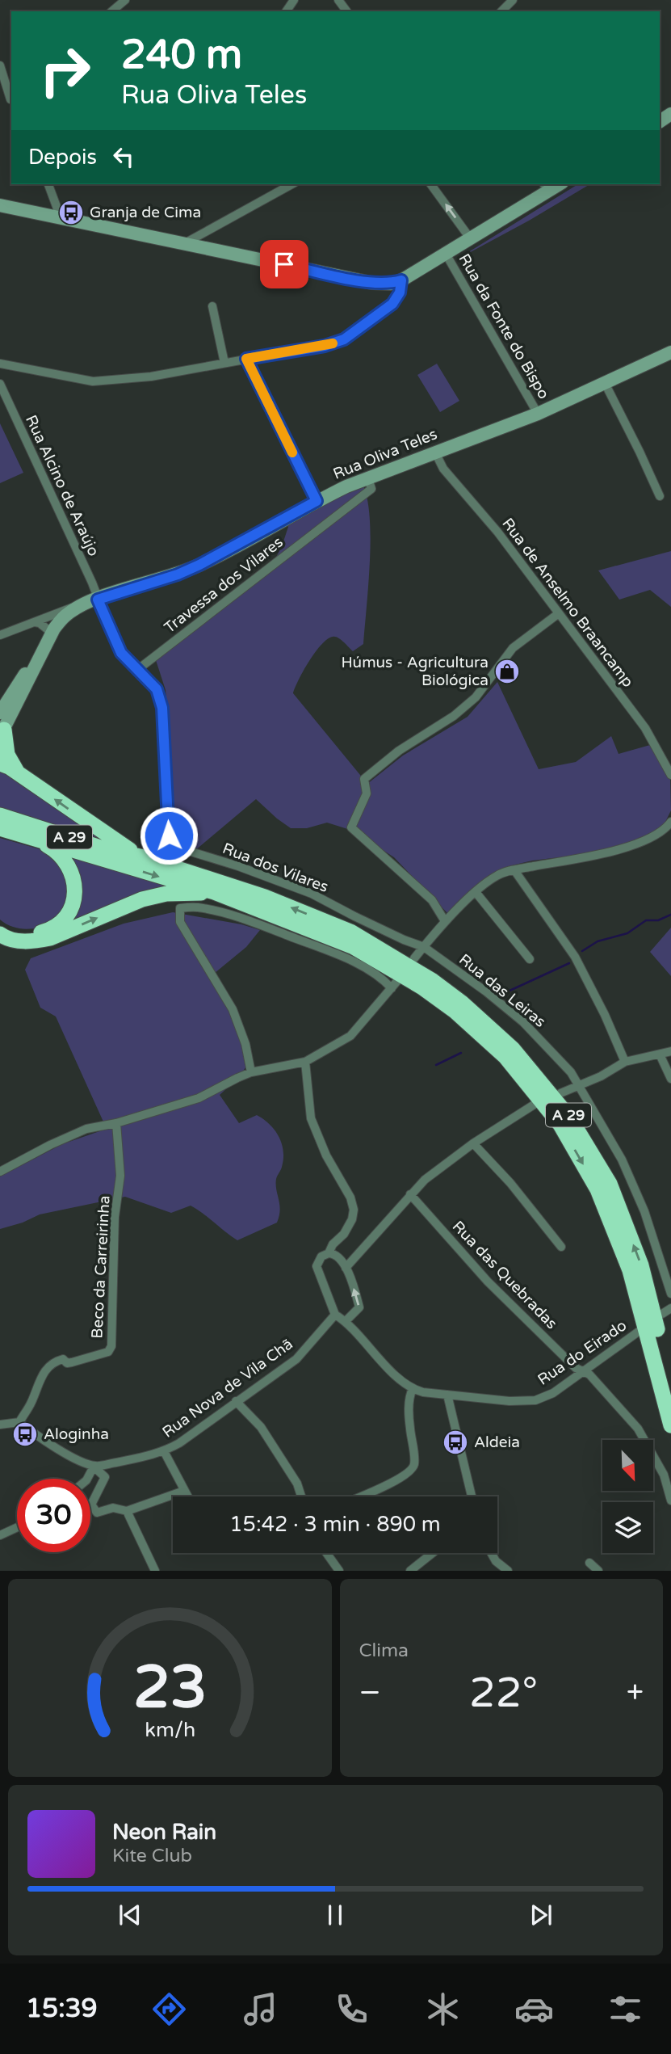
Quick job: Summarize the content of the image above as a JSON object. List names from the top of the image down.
{
  "streets": {
    "highway": ["A 29"],
    "main road": ["Rua Oliva Teles"],
    "street": [
      "Rua da Fonte do Bispo",
      "Rua Alcino de Araújo",
      "Travessa dos Vilares",
      "Rua de Anselmo Braancamp",
      "Rua dos Vilares",
      "Rua das Leiras",
      "Beco da Carreirinha",
      "Rua das Quebradas",
      "Rua do Eirado",
      "Rua Nova de Vila Chã"
    ]
  },
  "crossings": [
    ["Rua da Fonte do Bispo", "Rua Oliva Teles"],
    ["Rua Oliva Teles", "Rua Alcino de Araújo"],
    ["Rua Oliva Teles", "Travessa dos Vilares"],
    ["Rua Oliva Teles", "Rua de Anselmo Braancamp"],
    ["Rua Oliva Teles", "Rua dos Vilares"],
    ["Rua Alcino de Araújo", "Rua dos Vilares"],
    ["Travessa dos Vilares", "Rua dos Vilares"],
    ["Rua dos Vilares", "Rua das Leiras"],
    ["Rua das Quebradas", "Rua do Eirado"]
  ],
  "places": {
    "bus stop": ["Granja de Cima", "Aloginha", "Aldeia"],
    "shop": ["Húmus - Agricultura Biológica"]
  },
  "north": "bottom right",
  "page": {
    "turn": ["240 m", "Rua Oliva Teles"],
    "then": "Depois",
    "limit": "30",
    "trip": "15:42 · 3 min · 890 m",
    "tile": "Clima",
    "heat": ["−", "22°", "+"],
    "song": ["Neon Rain", "Kite Club"],
    "tabs": "15:39",
    "gauge": ["23", "km/h"]
  }
}
